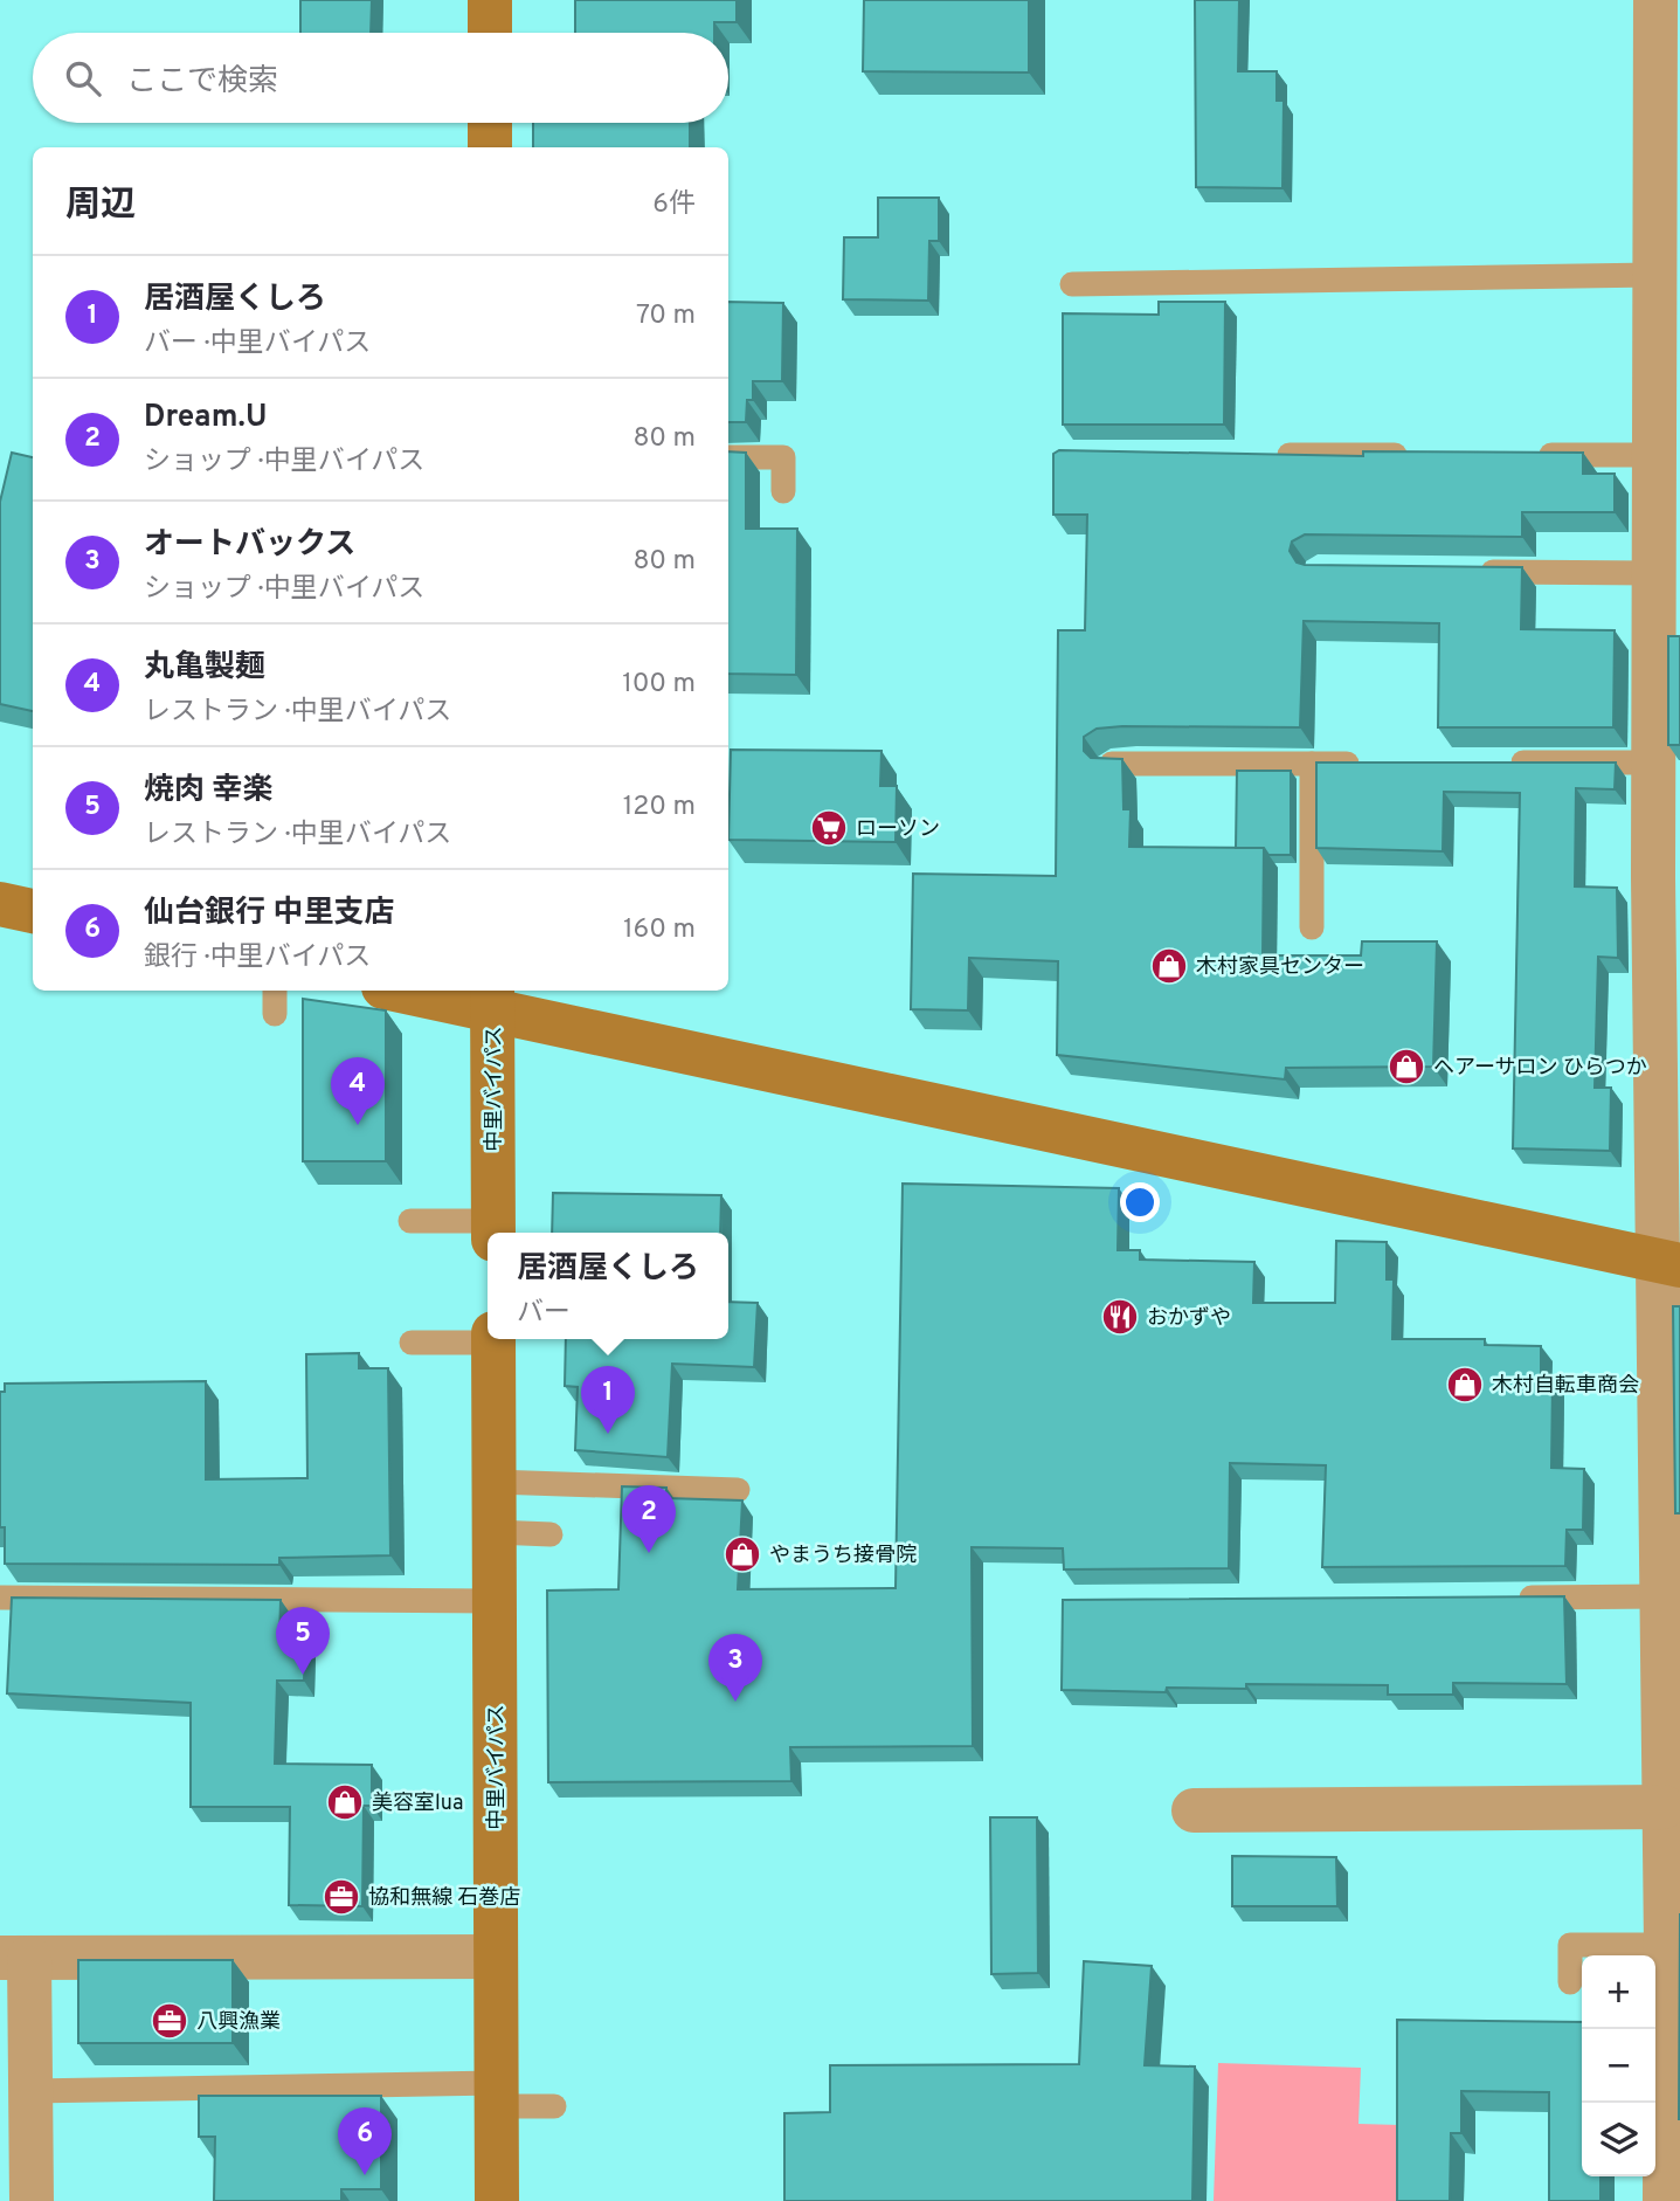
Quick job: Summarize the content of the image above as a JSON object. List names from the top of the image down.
{
  "streets": {
    "street": ["中里バイパス"]
  },
  "places": {
    "supermarket": ["ローソン"],
    "shop": [
      "木村家具センター",
      "ヘアーサロン ひらつか",
      "木村自転車商会",
      "やまうち接骨院",
      "美容室lua"
    ],
    "restaurant": ["おかずや"],
    "office": ["協和無線 石巻店", "八興漁業"]
  },
  "page": {
    "search": "ここで検索",
    "heading": ["周辺", "6件"],
    "list": [
      {
        "mark": "1",
        "name": "居酒屋くしろ",
        "note": "バー · 中里バイパス",
        "value": "70 m"
      },
      {
        "mark": "2",
        "name": "Dream.U",
        "note": "ショップ · 中里バイパス",
        "value": "80 m"
      },
      {
        "mark": "3",
        "name": "オートバックス",
        "note": "ショップ · 中里バイパス",
        "value": "80 m"
      },
      {
        "mark": "4",
        "name": "丸亀製麺",
        "note": "レストラン · 中里バイパス",
        "value": "100 m"
      },
      {
        "mark": "5",
        "name": "焼肉 幸楽",
        "note": "レストラン · 中里バイパス",
        "value": "120 m"
      },
      {
        "mark": "6",
        "name": "仙台銀行 中里支店",
        "note": "銀行 · 中里バイパス",
        "value": "160 m"
      }
    ],
    "pins": [
      "4",
      "1",
      "2",
      "5",
      "3",
      "6"
    ],
    "popup": ["居酒屋くしろ", "バー"],
    "map_buttons": ["+", "−"]
  }
}
